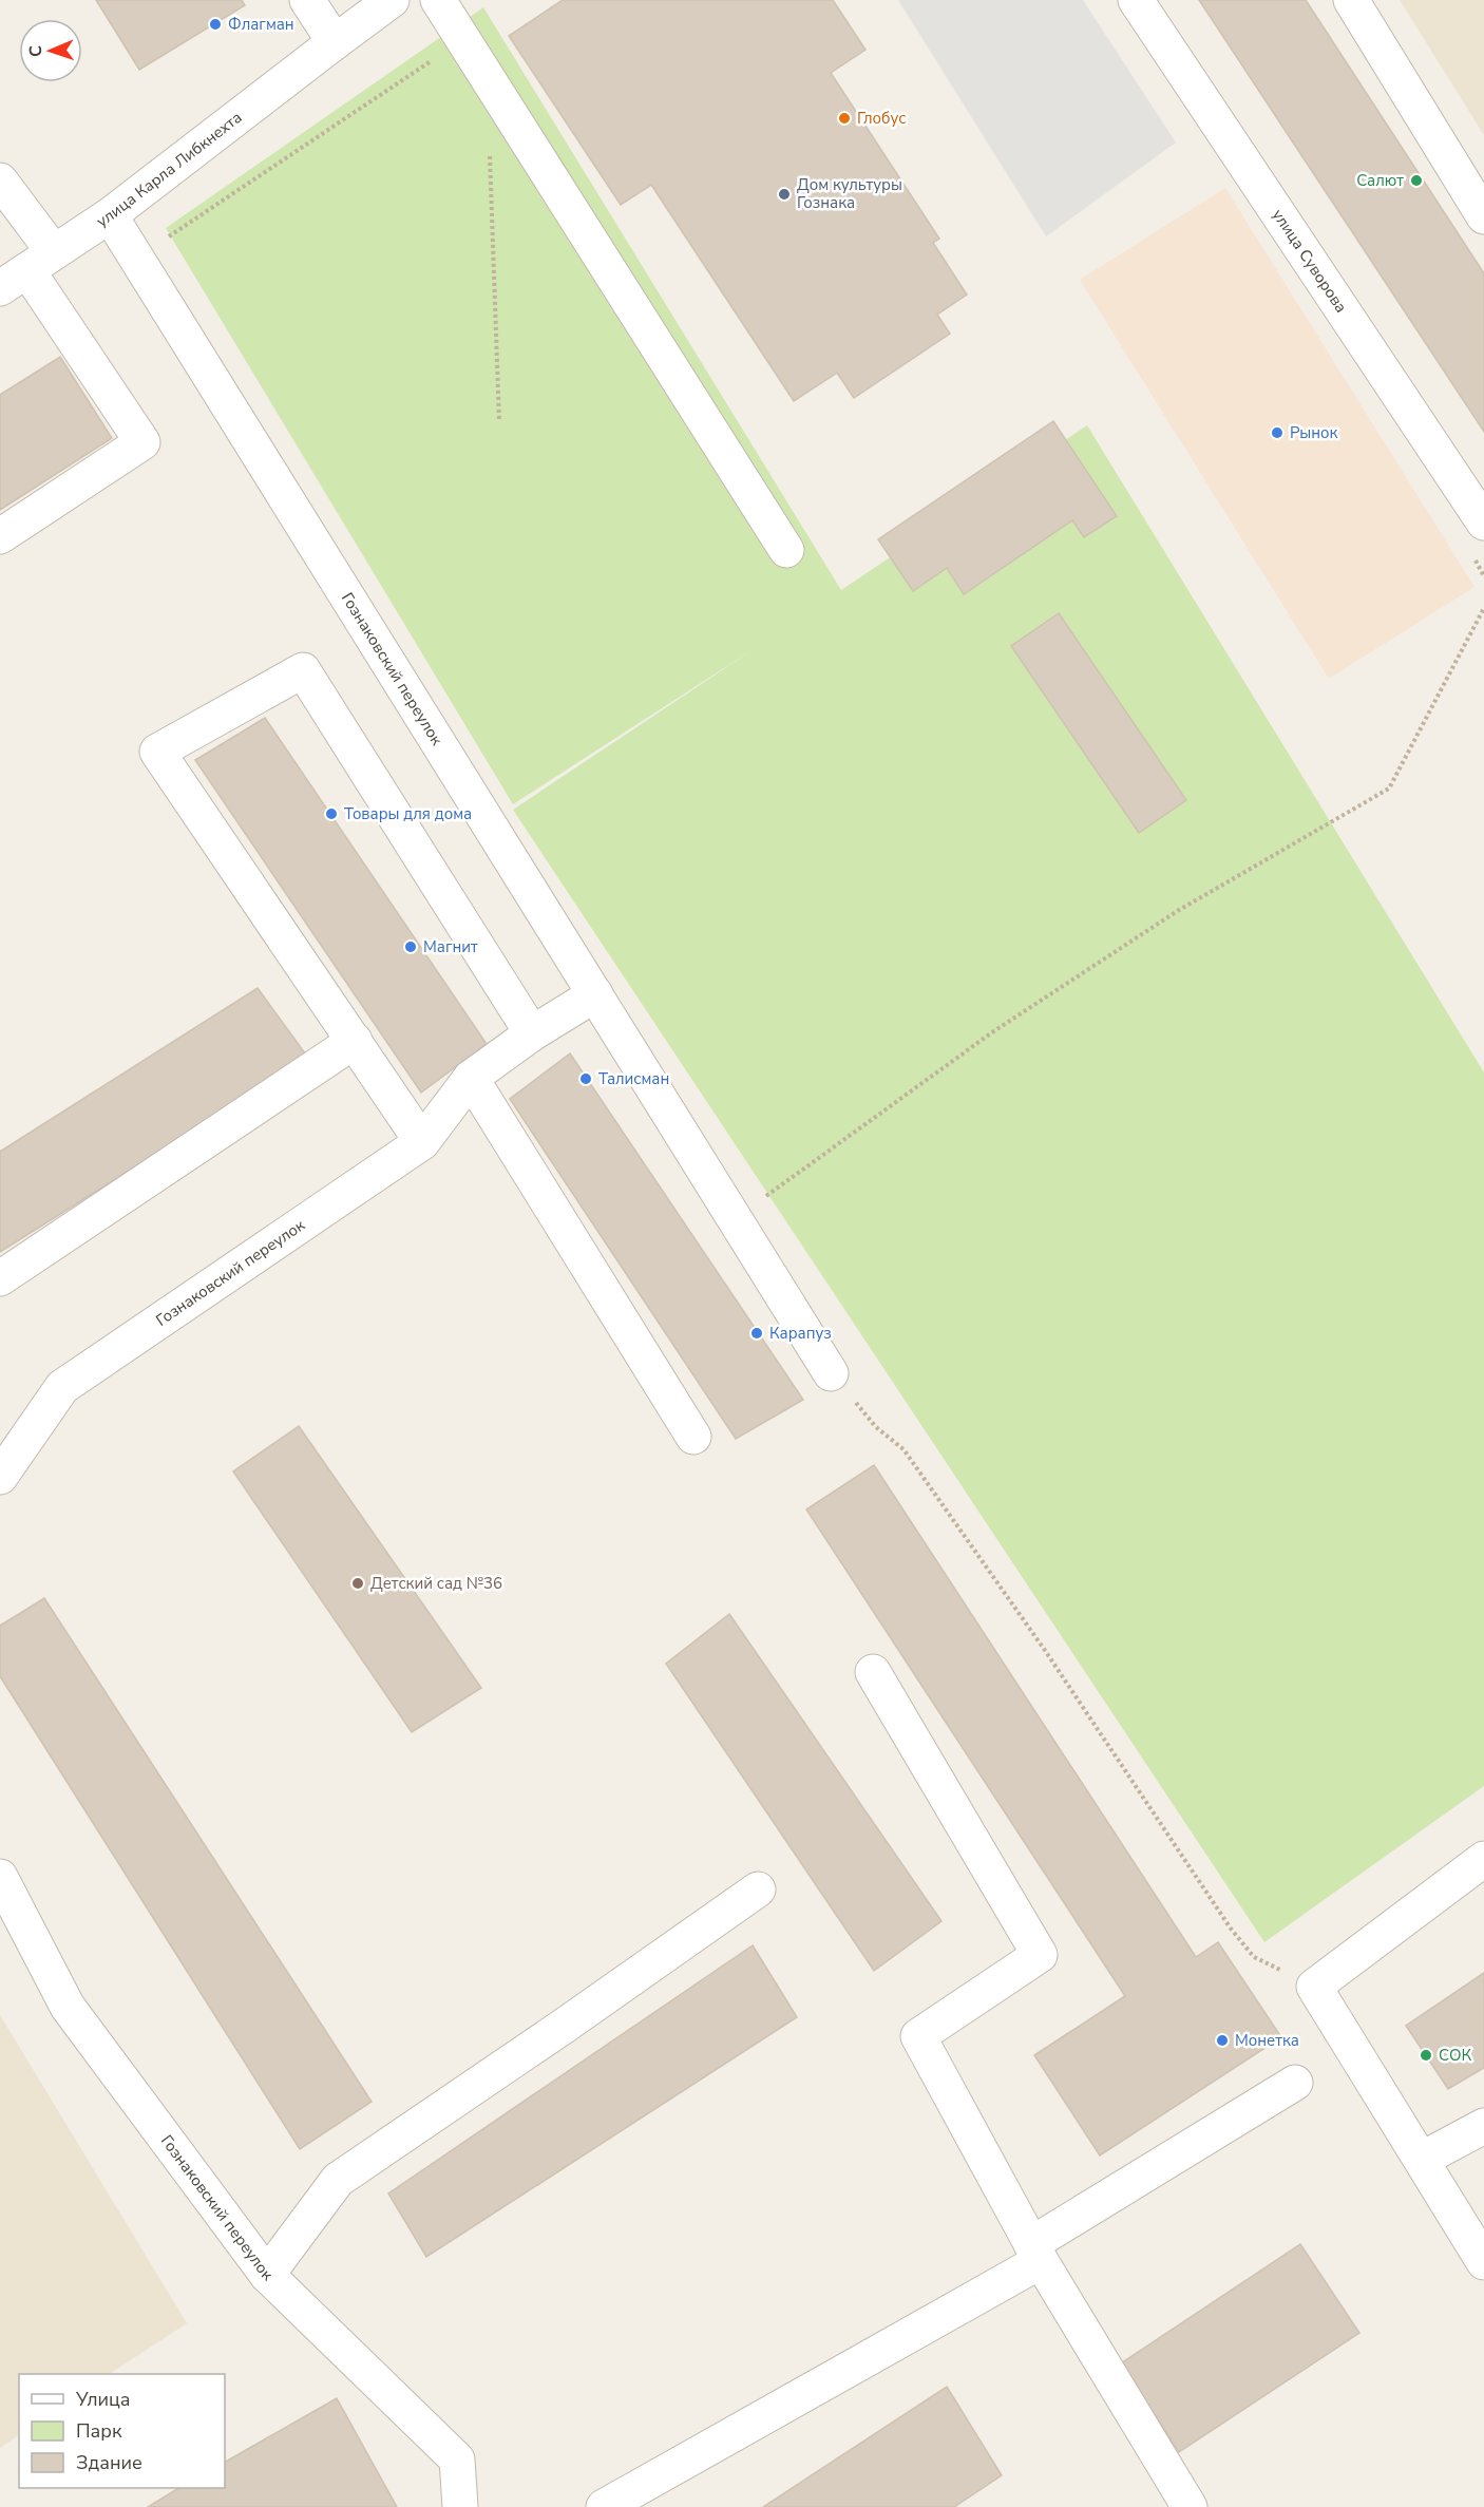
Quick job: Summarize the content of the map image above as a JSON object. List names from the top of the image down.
{
  "streets": {
    "street": ["улица Карла Либкнехта", "улица Суворова", "Гознаковский переулок"]
  },
  "crossings": [
    ["улица Карла Либкнехта", "Гознаковский переулок"]
  ],
  "places": [
    "Флагман",
    "Глобус",
    "Салют",
    "Дом культуры Гознака",
    "Рынок",
    "Товары для дома",
    "Магнит",
    "Талисман",
    "Карапуз",
    "Детский сад №36",
    "Монетка",
    "СОК"
  ],
  "legend": ["Улица", "Парк", "Здание"],
  "north": "left"
}
